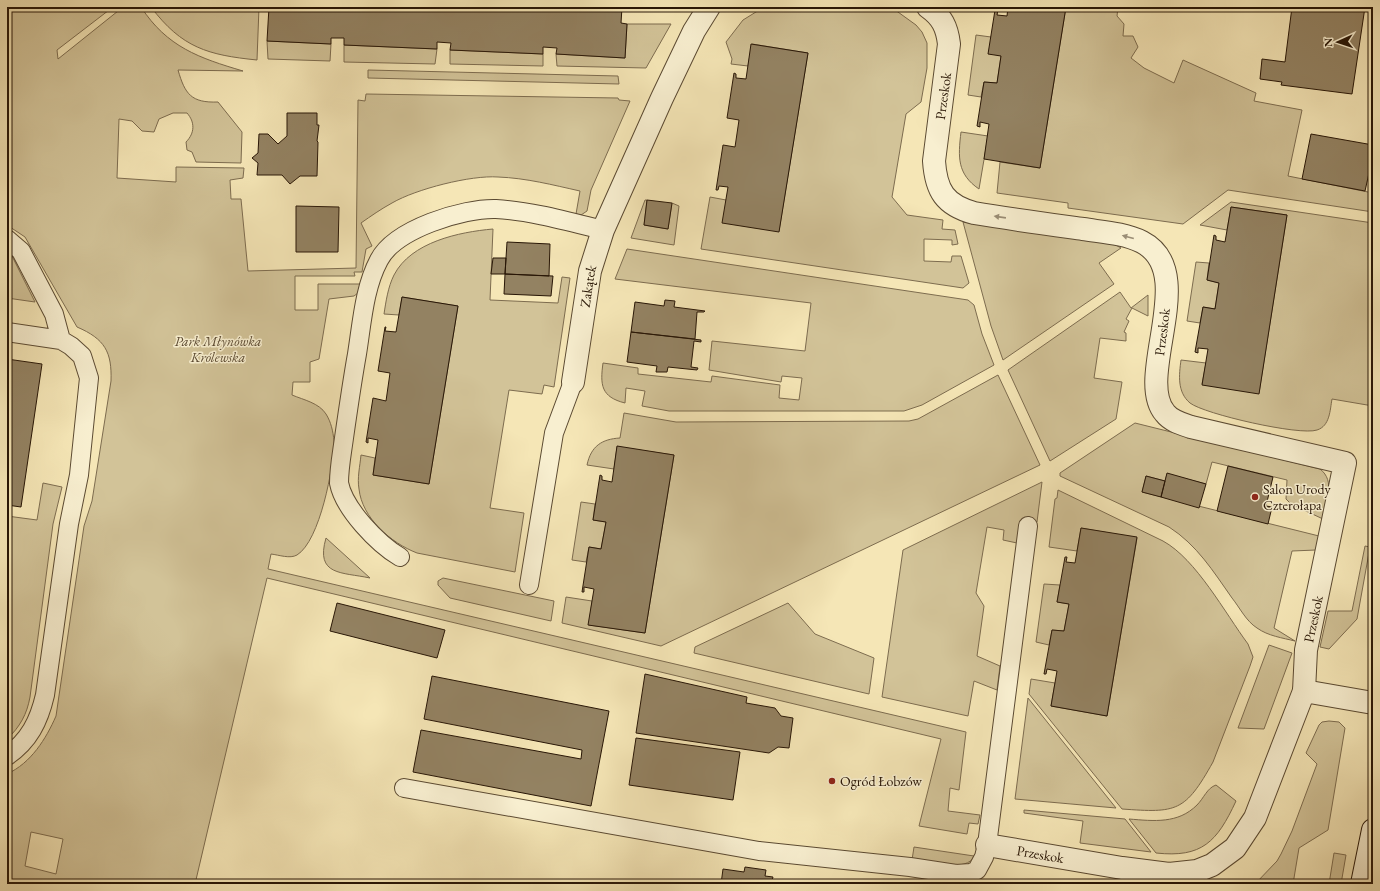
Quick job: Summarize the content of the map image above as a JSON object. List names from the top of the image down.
{
  "streets": {
    "street": ["Przeskok", "Zakątek"]
  },
  "parks": ["Park Młynówka Królewska"],
  "places": ["Salon Urody Czterołapa", "Ogród Łobzów"],
  "north": "left"
}
